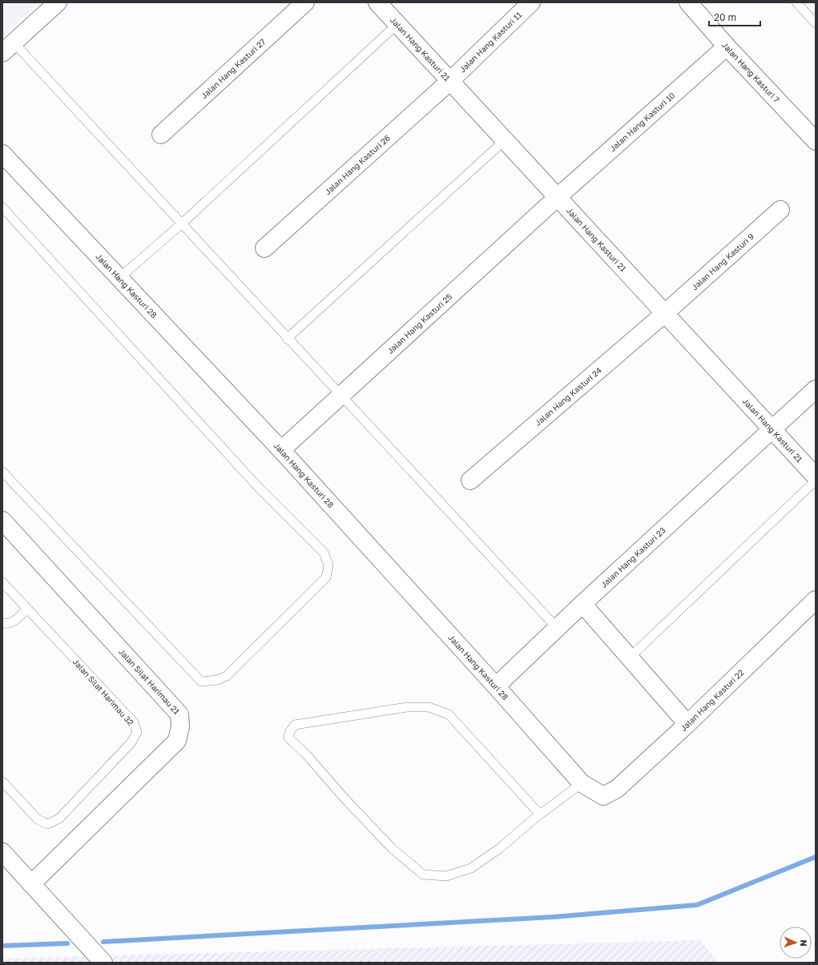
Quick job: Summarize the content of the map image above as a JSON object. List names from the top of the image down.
{
  "streets": {
    "street": [
      "Jalan Hang Kasturi 11",
      "Jalan Hang Kasturi 21",
      "Jalan Hang Kasturi 27",
      "Jalan Hang Kasturi 7",
      "Jalan Hang Kasturi 10",
      "Jalan Hang Kasturi 26",
      "Jalan Hang Kasturi 9",
      "Jalan Hang Kasturi 28",
      "Jalan Hang Kasturi 25",
      "Jalan Hang Kasturi 24",
      "Jalan Hang Kasturi 23",
      "Jalan Silat Harimau 21",
      "Jalan Hang Kasturi 22"
    ],
    "lane": ["Jalan Silat Harimau 32"]
  },
  "crossings": [
    ["Jalan Hang Kasturi 11", "Jalan Hang Kasturi 21"],
    ["Jalan Hang Kasturi 11", "Jalan Hang Kasturi 26"],
    ["Jalan Hang Kasturi 21", "Jalan Hang Kasturi 10"],
    ["Jalan Hang Kasturi 21", "Jalan Hang Kasturi 26"],
    ["Jalan Hang Kasturi 21", "Jalan Hang Kasturi 9"],
    ["Jalan Hang Kasturi 21", "Jalan Hang Kasturi 25"],
    ["Jalan Hang Kasturi 21", "Jalan Hang Kasturi 24"],
    ["Jalan Hang Kasturi 21", "Jalan Hang Kasturi 23"],
    ["Jalan Hang Kasturi 7", "Jalan Hang Kasturi 10"],
    ["Jalan Hang Kasturi 10", "Jalan Hang Kasturi 25"],
    ["Jalan Hang Kasturi 9", "Jalan Hang Kasturi 24"],
    ["Jalan Hang Kasturi 28", "Jalan Hang Kasturi 25"],
    ["Jalan Hang Kasturi 28", "Jalan Hang Kasturi 23"],
    ["Jalan Hang Kasturi 28", "Jalan Hang Kasturi 22"]
  ],
  "scale_bar": "20 m",
  "north": "right"
}
